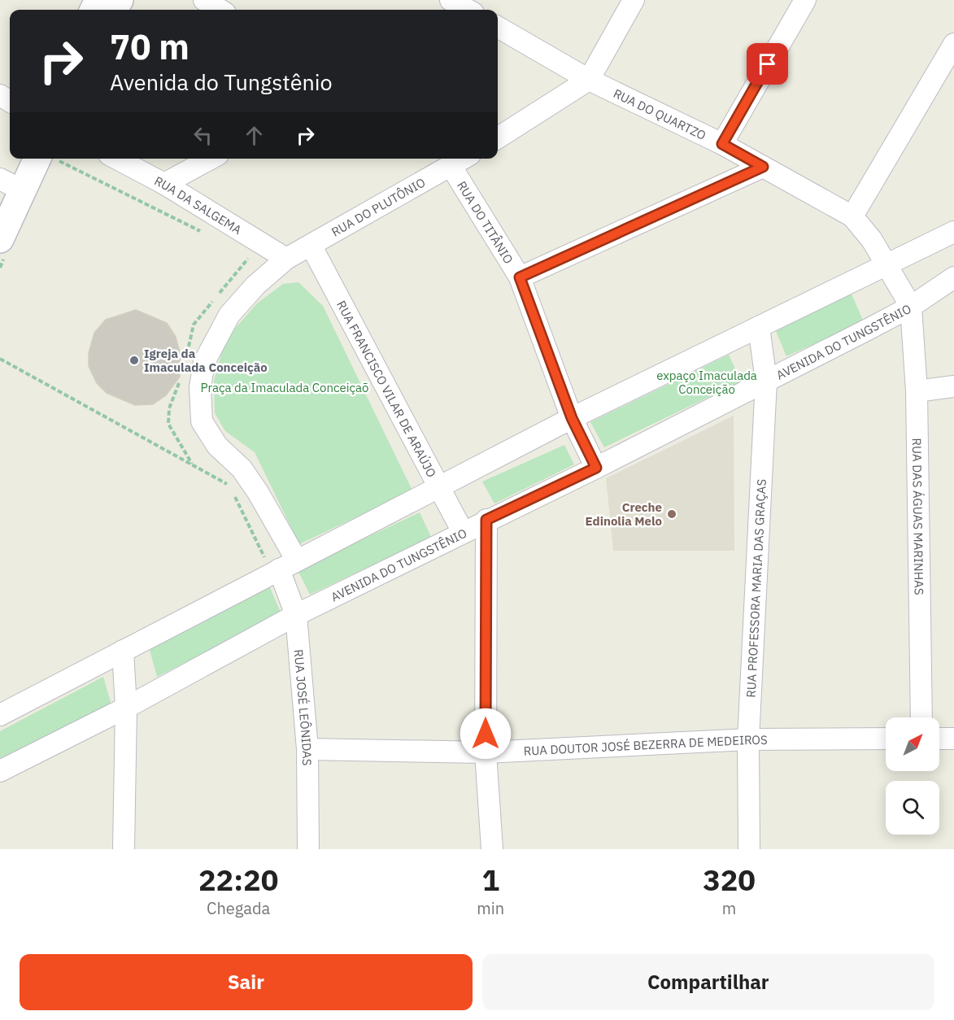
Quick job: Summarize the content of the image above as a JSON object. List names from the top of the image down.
{
  "streets": {
    "street": [
      "RUA DO QUARTZO",
      "RUA DA SALGEMA",
      "RUA DO PLUTÔNIO",
      "RUA DO TITÂNIO",
      "AVENIDA DO TUNGSTÊNIO",
      "RUA FRANCISCO VILAR DE ARAÚJO",
      "RUA DAS ÁGUAS MARINHAS",
      "RUA PROFESSORA MARIA DAS GRAÇAS",
      "RUA JOSÉ LEÔNIDAS",
      "RUA DOUTOR JOSÉ BEZERRA DE MEDEIROS"
    ]
  },
  "crossings": [
    ["RUA DA SALGEMA", "RUA DO PLUTÔNIO"],
    ["RUA DO PLUTÔNIO", "RUA DO TITÂNIO"],
    ["RUA DO PLUTÔNIO", "RUA FRANCISCO VILAR DE ARAÚJO"],
    ["RUA DO TITÂNIO", "AVENIDA DO TUNGSTÊNIO"],
    ["AVENIDA DO TUNGSTÊNIO", "RUA FRANCISCO VILAR DE ARAÚJO"],
    ["AVENIDA DO TUNGSTÊNIO", "RUA DAS ÁGUAS MARINHAS"],
    ["AVENIDA DO TUNGSTÊNIO", "RUA PROFESSORA MARIA DAS GRAÇAS"],
    ["AVENIDA DO TUNGSTÊNIO", "RUA JOSÉ LEÔNIDAS"],
    ["RUA PROFESSORA MARIA DAS GRAÇAS", "RUA DOUTOR JOSÉ BEZERRA DE MEDEIROS"],
    ["RUA JOSÉ LEÔNIDAS", "RUA DOUTOR JOSÉ BEZERRA DE MEDEIROS"]
  ],
  "parks": ["expaço Imaculada Conceição", "Praça da Imaculada Conceiçaõ"],
  "places": ["Igreja da Imaculada Conceição", "Creche Edinolia Melo"],
  "north": "top right",
  "page": {
    "turn": ["70 m", "Avenida do Tungstênio"],
    "eta": [
      "22:20",
      "Chegada",
      "1",
      "min",
      "320",
      "m"
    ],
    "buttons": ["Sair", "Compartilhar"]
  }
}
